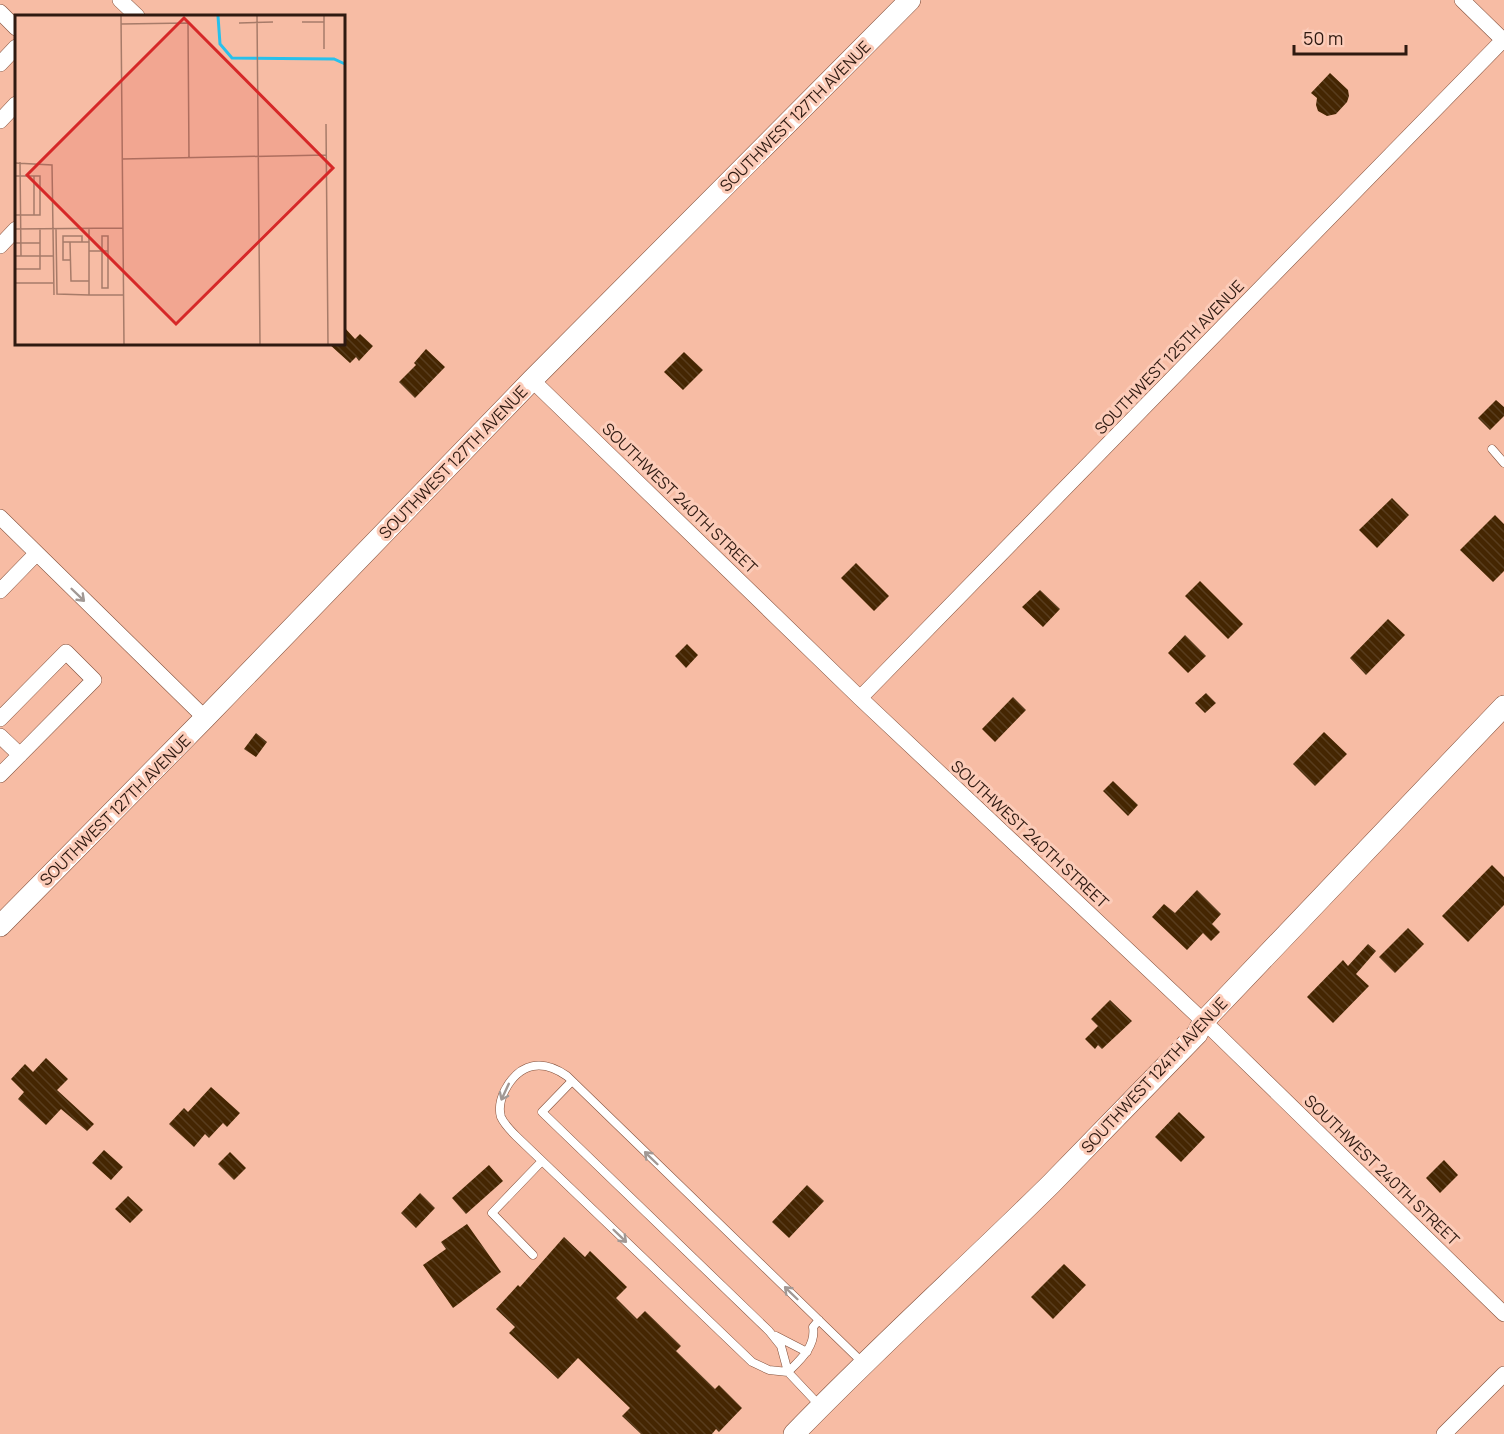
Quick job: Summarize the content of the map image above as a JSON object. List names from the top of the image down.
{
  "streets": {
    "street": [
      "SOUTHWEST 127TH AVENUE",
      "SOUTHWEST 125TH AVENUE",
      "SOUTHWEST 240TH STREET",
      "SOUTHWEST 124TH AVENUE"
    ]
  },
  "crossings": [
    ["SOUTHWEST 127TH AVENUE", "SOUTHWEST 240TH STREET"],
    ["SOUTHWEST 125TH AVENUE", "SOUTHWEST 240TH STREET"],
    ["SOUTHWEST 240TH STREET", "SOUTHWEST 124TH AVENUE"]
  ],
  "scale_bar": "50 m"
}
